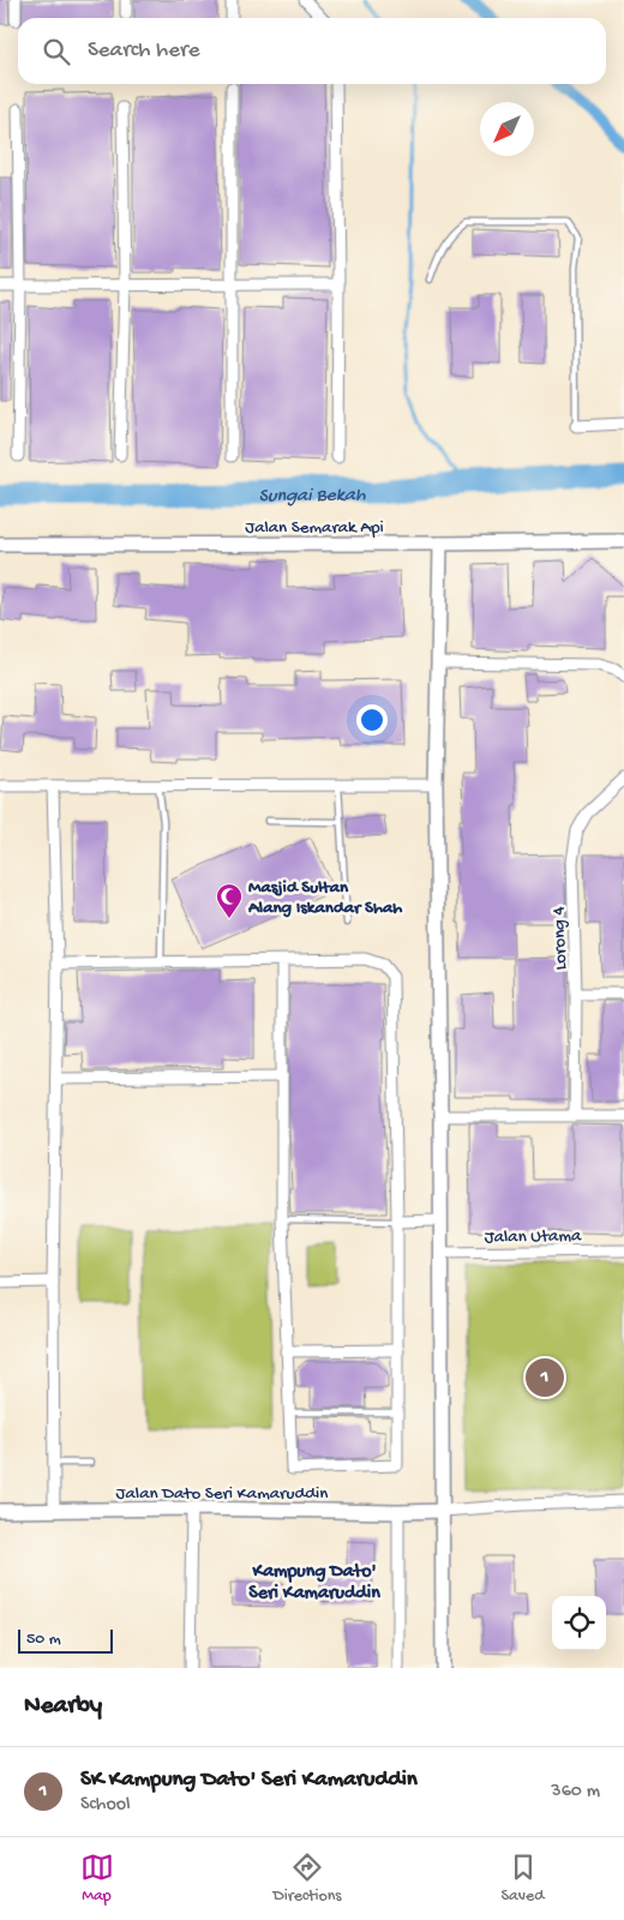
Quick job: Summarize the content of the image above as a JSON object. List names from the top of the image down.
{
  "streets": {
    "street": [
      "Jalan Semarak Api",
      "Lorong 4",
      "Jalan Utama",
      "Jalan Dato Seri Kamaruddin"
    ]
  },
  "districts": ["Kampung Dato' Seri Kamaruddin"],
  "water": ["Sungai Bekah"],
  "places": {
    "mosque": ["Masjid Sultan Alang Iskandar Shah"]
  },
  "scale_bar": "50 m",
  "north": "bottom left",
  "page": {
    "search": "Search here",
    "pins": "1",
    "scale": "50 m",
    "heading": "Nearby",
    "list": [
      {
        "mark": "1",
        "name": "SK Kampung Dato' Seri Kamaruddin",
        "note": "School",
        "value": "360 m"
      }
    ],
    "nav": ["Map", "Directions", "Saved"]
  }
}
